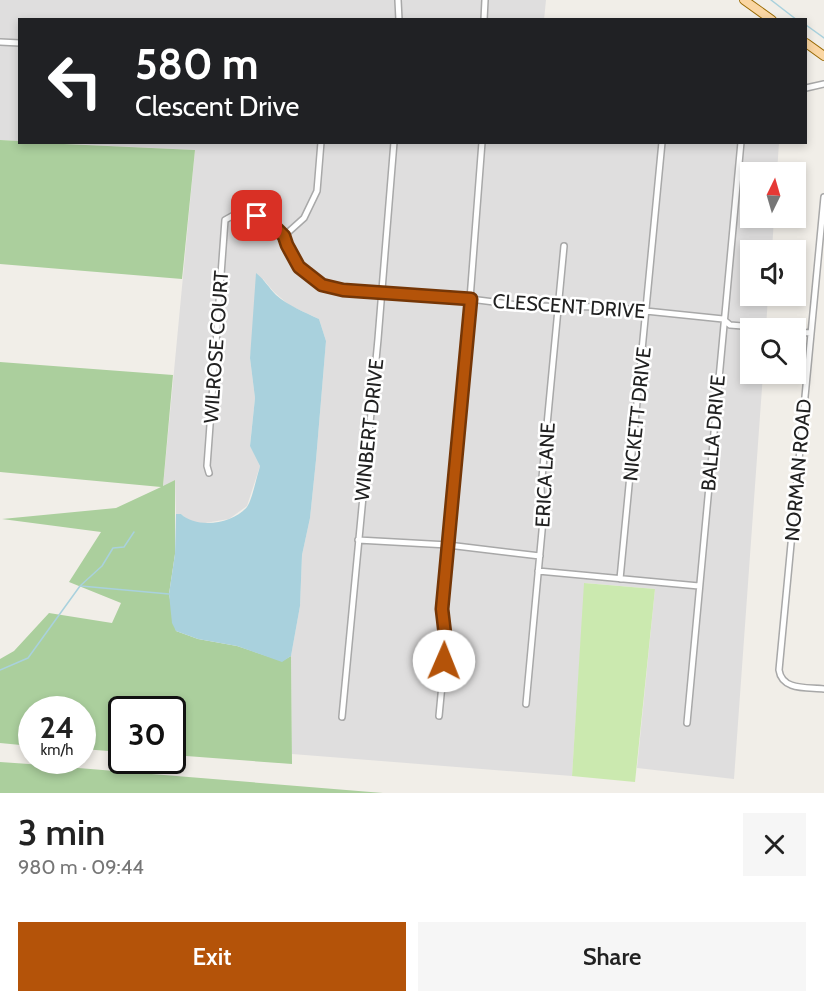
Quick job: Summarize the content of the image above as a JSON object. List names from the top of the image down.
{
  "streets": {
    "street": [
      "CLESCENT DRIVE",
      "WILROSE COURT",
      "NICKETT DRIVE",
      "WINBERT DRIVE",
      "BALLA DRIVE",
      "NORMAN ROAD",
      "ERICA LANE"
    ]
  },
  "crossings": [
    ["CLESCENT DRIVE", "WILROSE COURT"],
    ["CLESCENT DRIVE", "NICKETT DRIVE"],
    ["CLESCENT DRIVE", "WINBERT DRIVE"],
    ["CLESCENT DRIVE", "BALLA DRIVE"],
    ["CLESCENT DRIVE", "ERICA LANE"]
  ],
  "north": "top",
  "page": {
    "turn": ["580 m", "Clescent Drive"],
    "speed": "24 km/h",
    "limit": "30",
    "heading": ["3 min", "980 m · 09:44"],
    "buttons": ["Exit", "Share"]
  }
}
